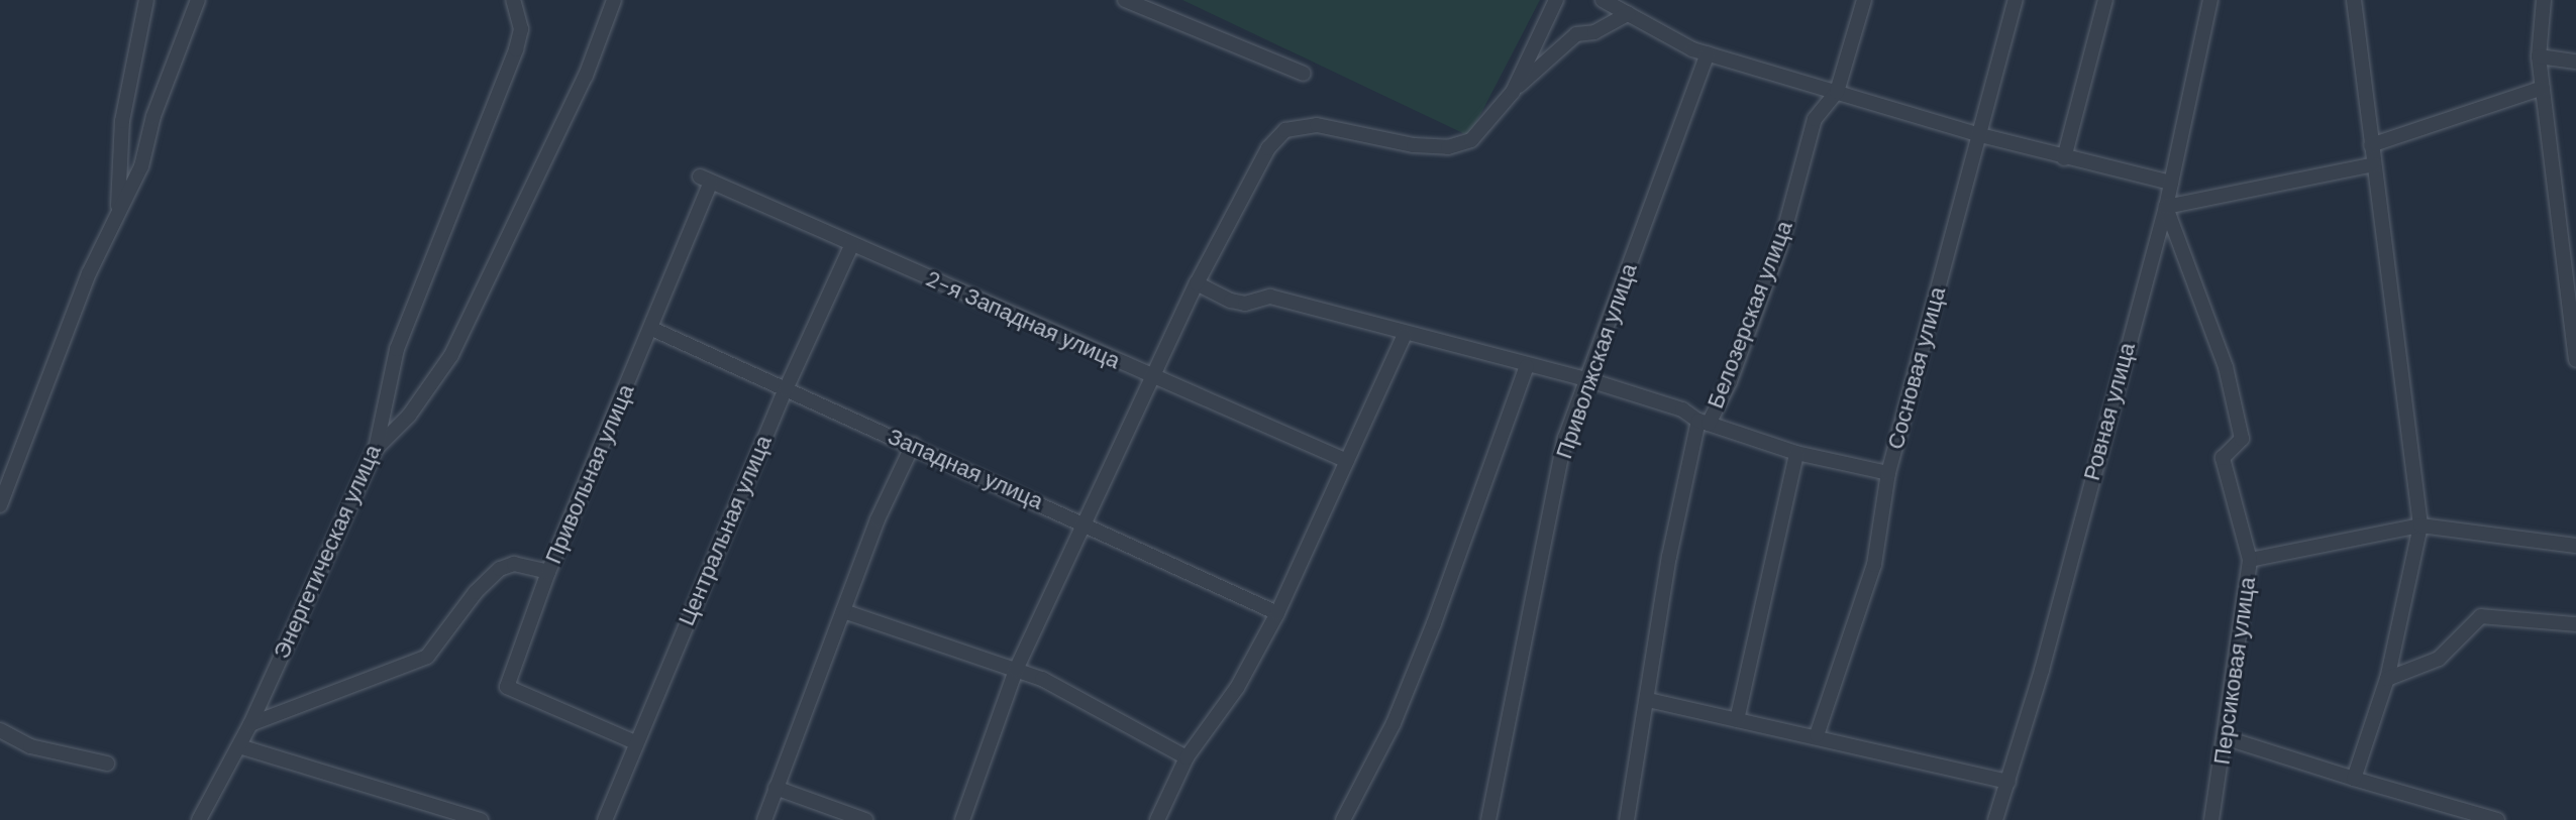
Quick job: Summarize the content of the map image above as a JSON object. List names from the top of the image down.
{
  "streets": {
    "street": [
      "Белозерская улица",
      "2-я Западная улица",
      "Приволжская улица",
      "Сосновая улица",
      "Ровная улица",
      "Западная улица",
      "Привольная улица",
      "Центральная улица",
      "Энергетическая улица",
      "Персиковая улица"
    ]
  },
  "crossings": [
    ["2-я Западная улица", "Привольная улица"],
    ["2-я Западная улица", "Центральная улица"],
    ["Ровная улица", "Персиковая улица"],
    ["Западная улица", "Привольная улица"],
    ["Западная улица", "Центральная улица"],
    ["Привольная улица", "Энергетическая улица"]
  ]
}
